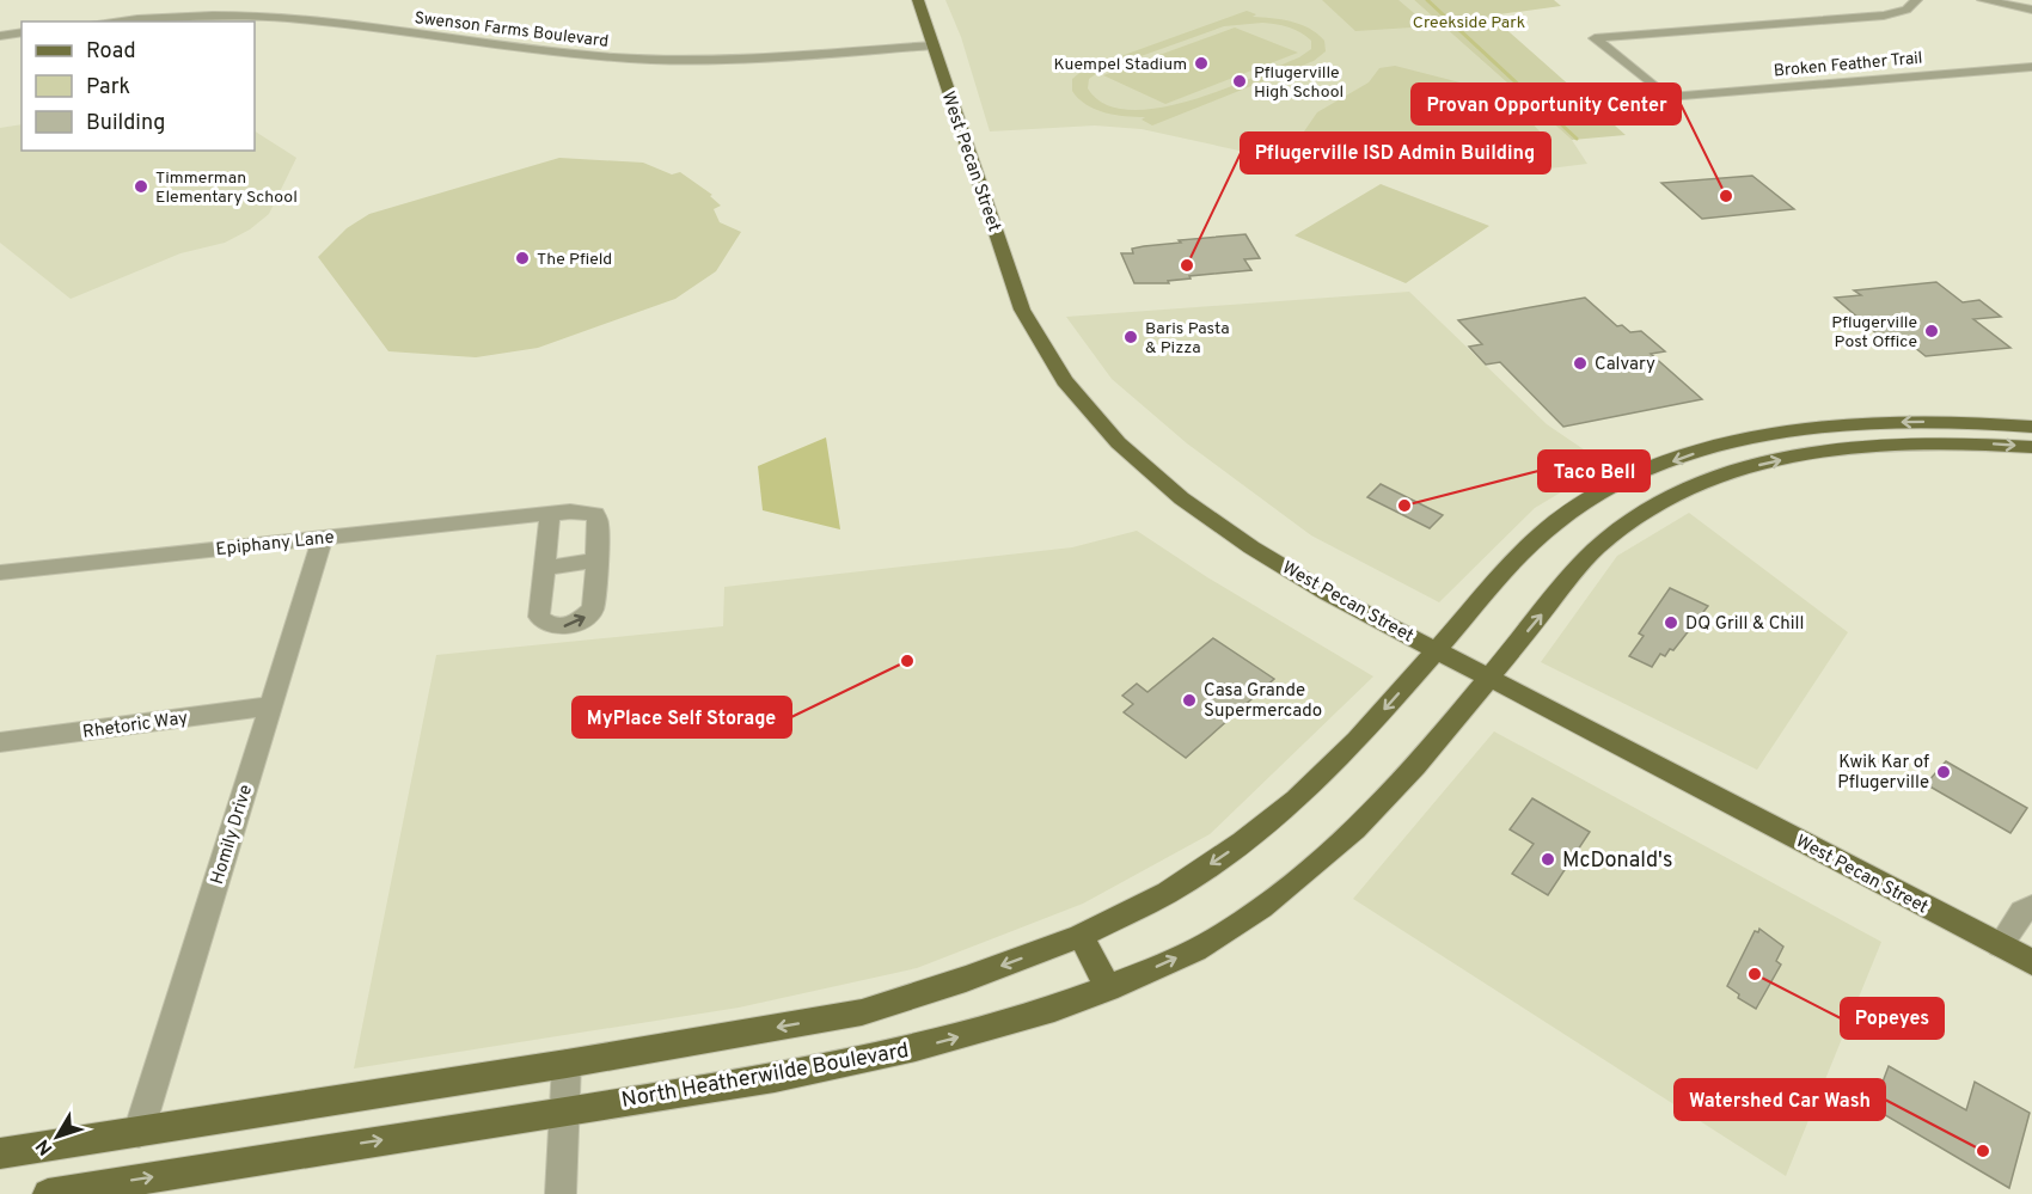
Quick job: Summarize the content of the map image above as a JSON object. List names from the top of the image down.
{
  "streets": {
    "main road": ["West Pecan Street", "North Heatherwilde Boulevard"],
    "street": [
      "Swenson Farms Boulevard",
      "Broken Feather Trail",
      "Epiphany Lane",
      "Rhetoric Way",
      "Homily Drive"
    ]
  },
  "crossings": [
    ["Swenson Farms Boulevard", "West Pecan Street"],
    ["West Pecan Street", "North Heatherwilde Boulevard"],
    ["Epiphany Lane", "Homily Drive"],
    ["Rhetoric Way", "Homily Drive"]
  ],
  "parks": ["Creekside Park"],
  "places": [
    "Kuempel Stadium",
    "Pflugerville High School",
    "Timmerman Elementary School",
    "Provan Opportunity Center",
    "The Pfield",
    "Pflugerville ISD Admin Building",
    "Pflugerville Post Office",
    "Baris Pasta & Pizza",
    "Calvary",
    "Taco Bell",
    "DQ Grill & Chill",
    "MyPlace Self Storage",
    "Casa Grande Supermercado",
    "Kwik Kar of Pflugerville",
    "McDonald's",
    "Popeyes",
    "Watershed Car Wash"
  ],
  "legend": ["Road", "Park", "Building"],
  "north": "bottom left"
}
